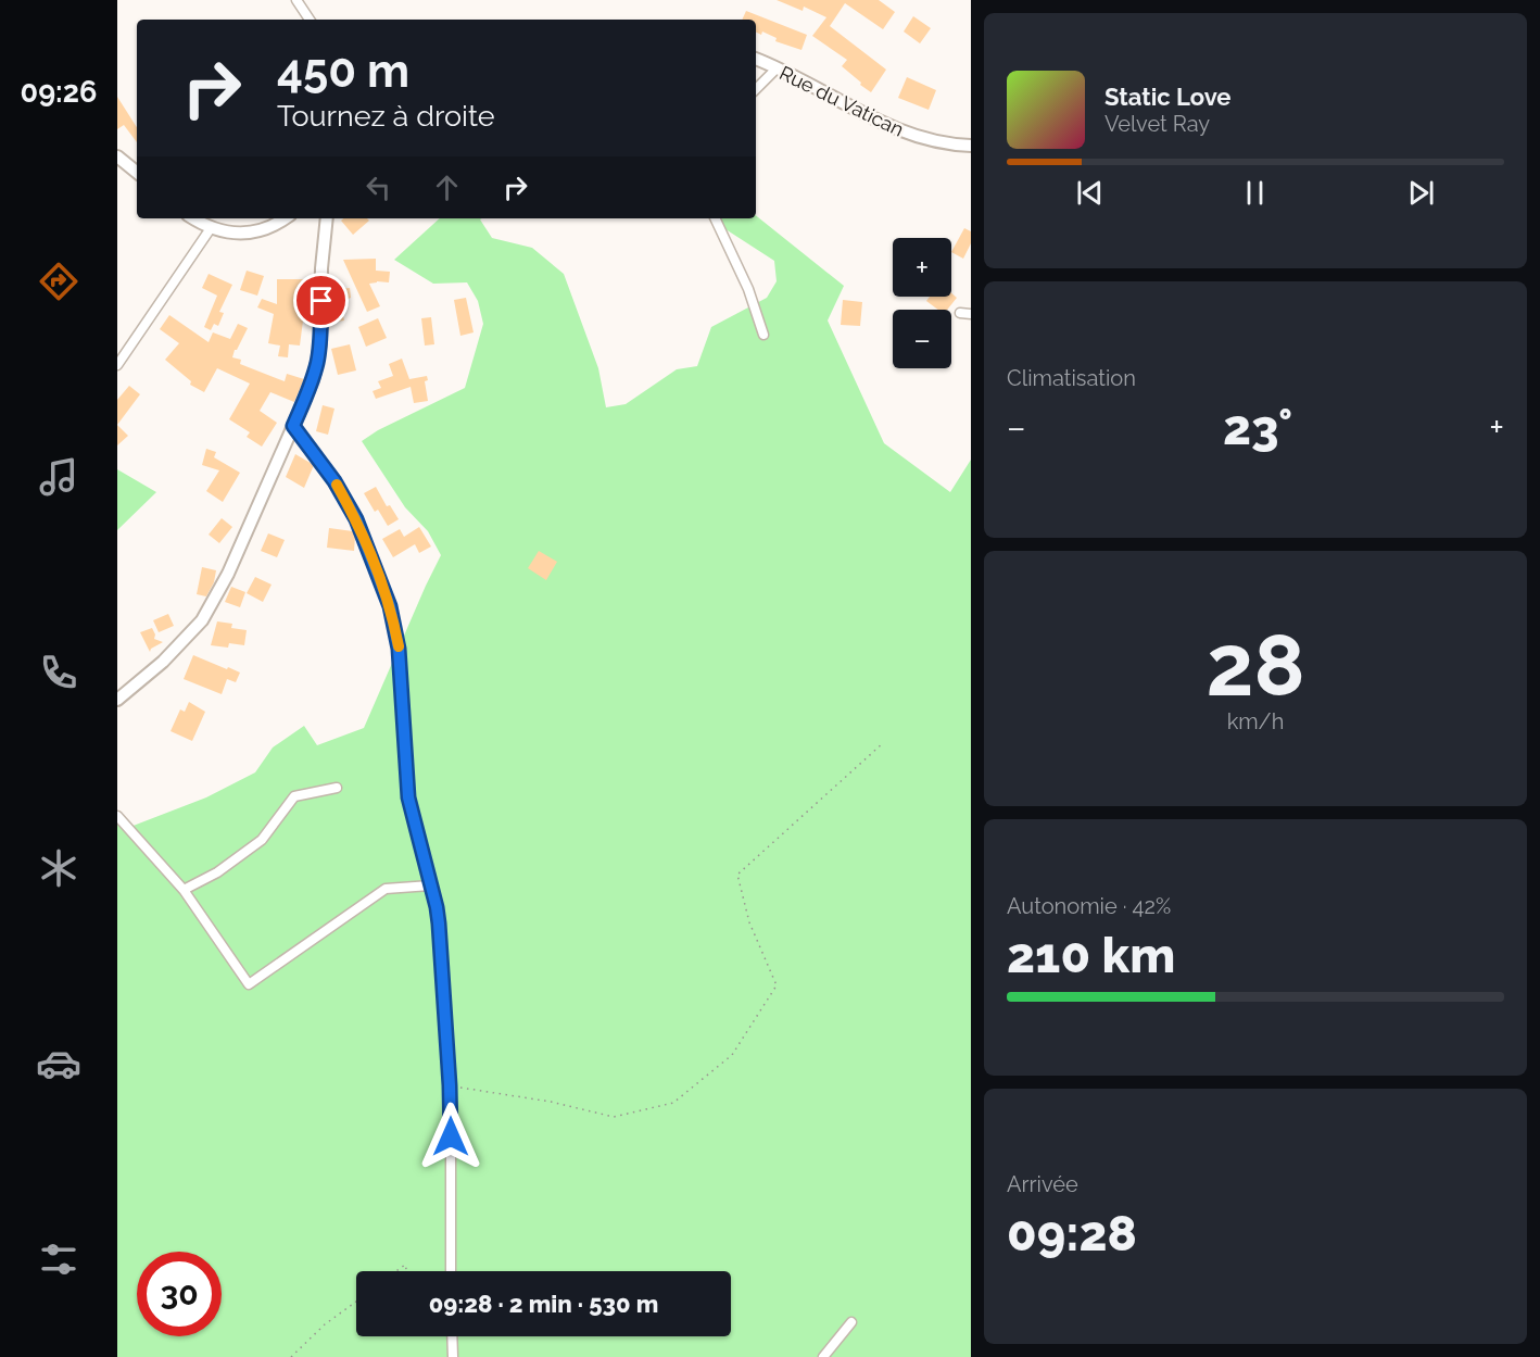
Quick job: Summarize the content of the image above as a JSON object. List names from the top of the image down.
{
  "streets": {
    "street": ["Rue du Vatican"]
  },
  "page": {
    "tabs": "09:26",
    "turn": ["450 m", "Tournez à droite"],
    "song": ["Static Love", "Velvet Ray"],
    "map_buttons": ["+", "−"],
    "tile": [
      "Climatisation",
      ["28", "km/h"],
      ["Autonomie · 42%", "210 km"],
      ["Arrivée", "09:28"]
    ],
    "heat": ["−", "23°", "+"],
    "limit": "30",
    "trip": "09:28 · 2 min · 530 m"
  }
}
